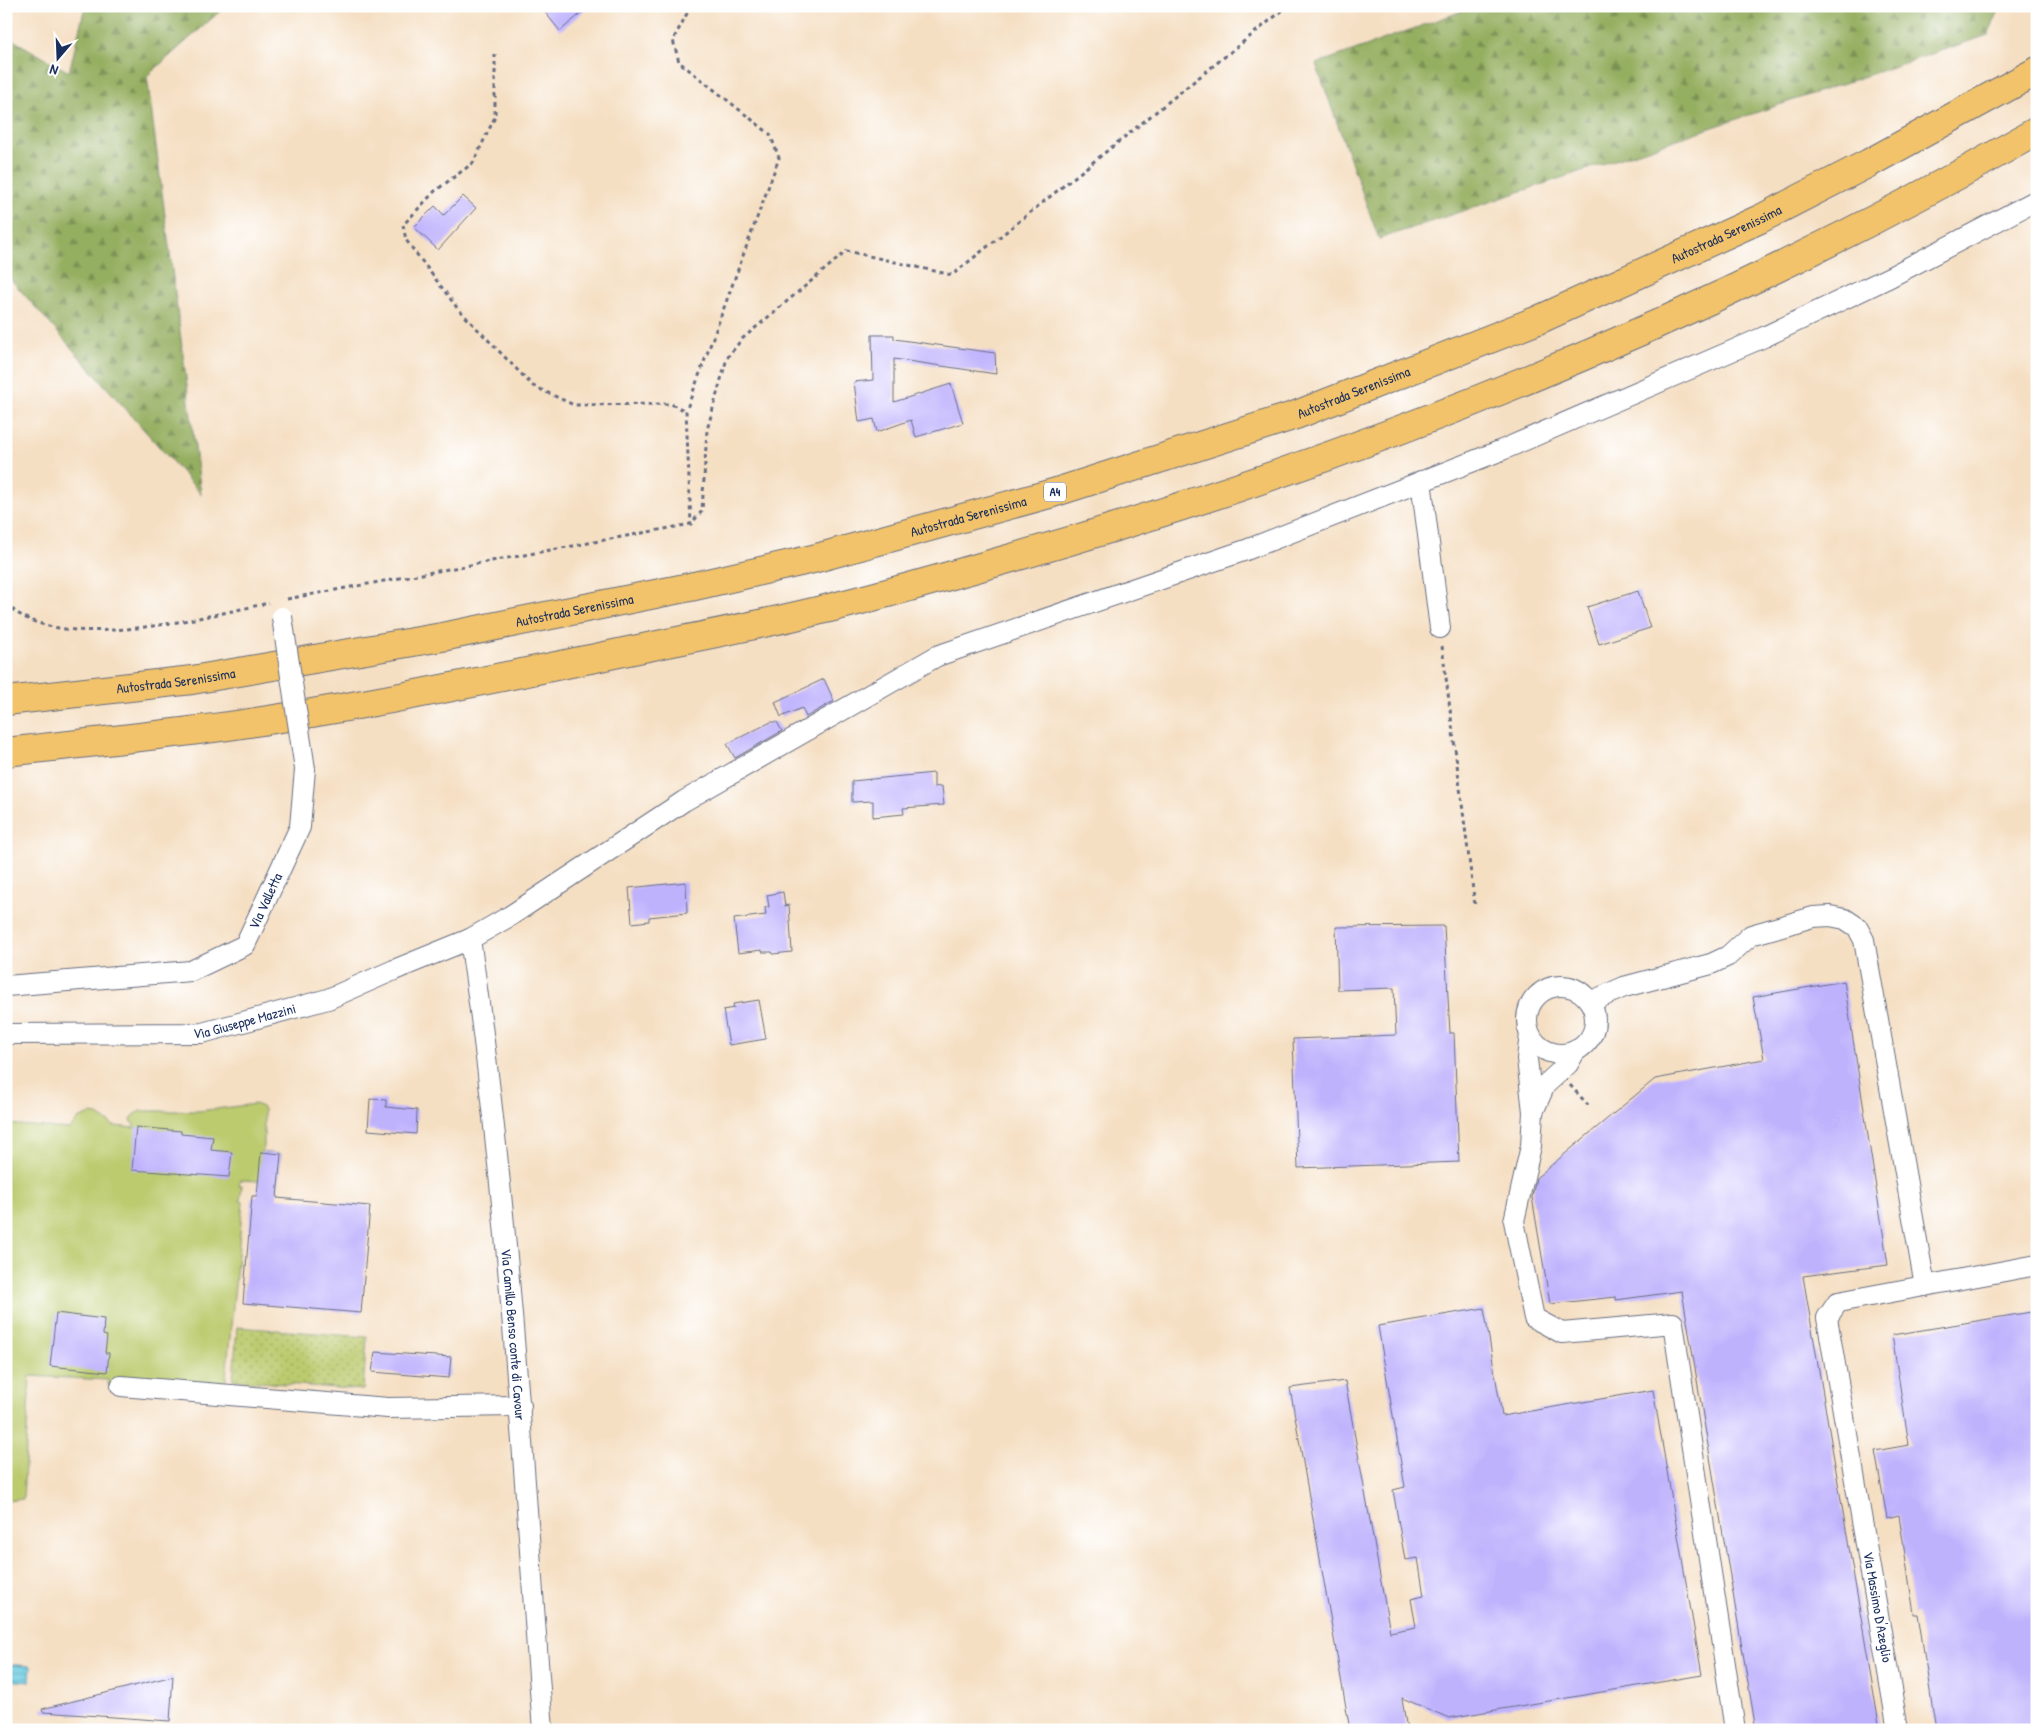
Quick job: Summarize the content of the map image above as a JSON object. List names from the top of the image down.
{
  "streets": {
    "highway": ["Autostrada Serenissima", "A4"],
    "street": [
      "Via Valletta",
      "Via Giuseppe Mazzini",
      "Via Camillo Benso conte di Cavour",
      "Via Massimo D'Azeglio"
    ]
  },
  "crossings": [
    ["Via Giuseppe Mazzini", "Via Camillo Benso conte di Cavour"]
  ],
  "north": "bottom"
}
